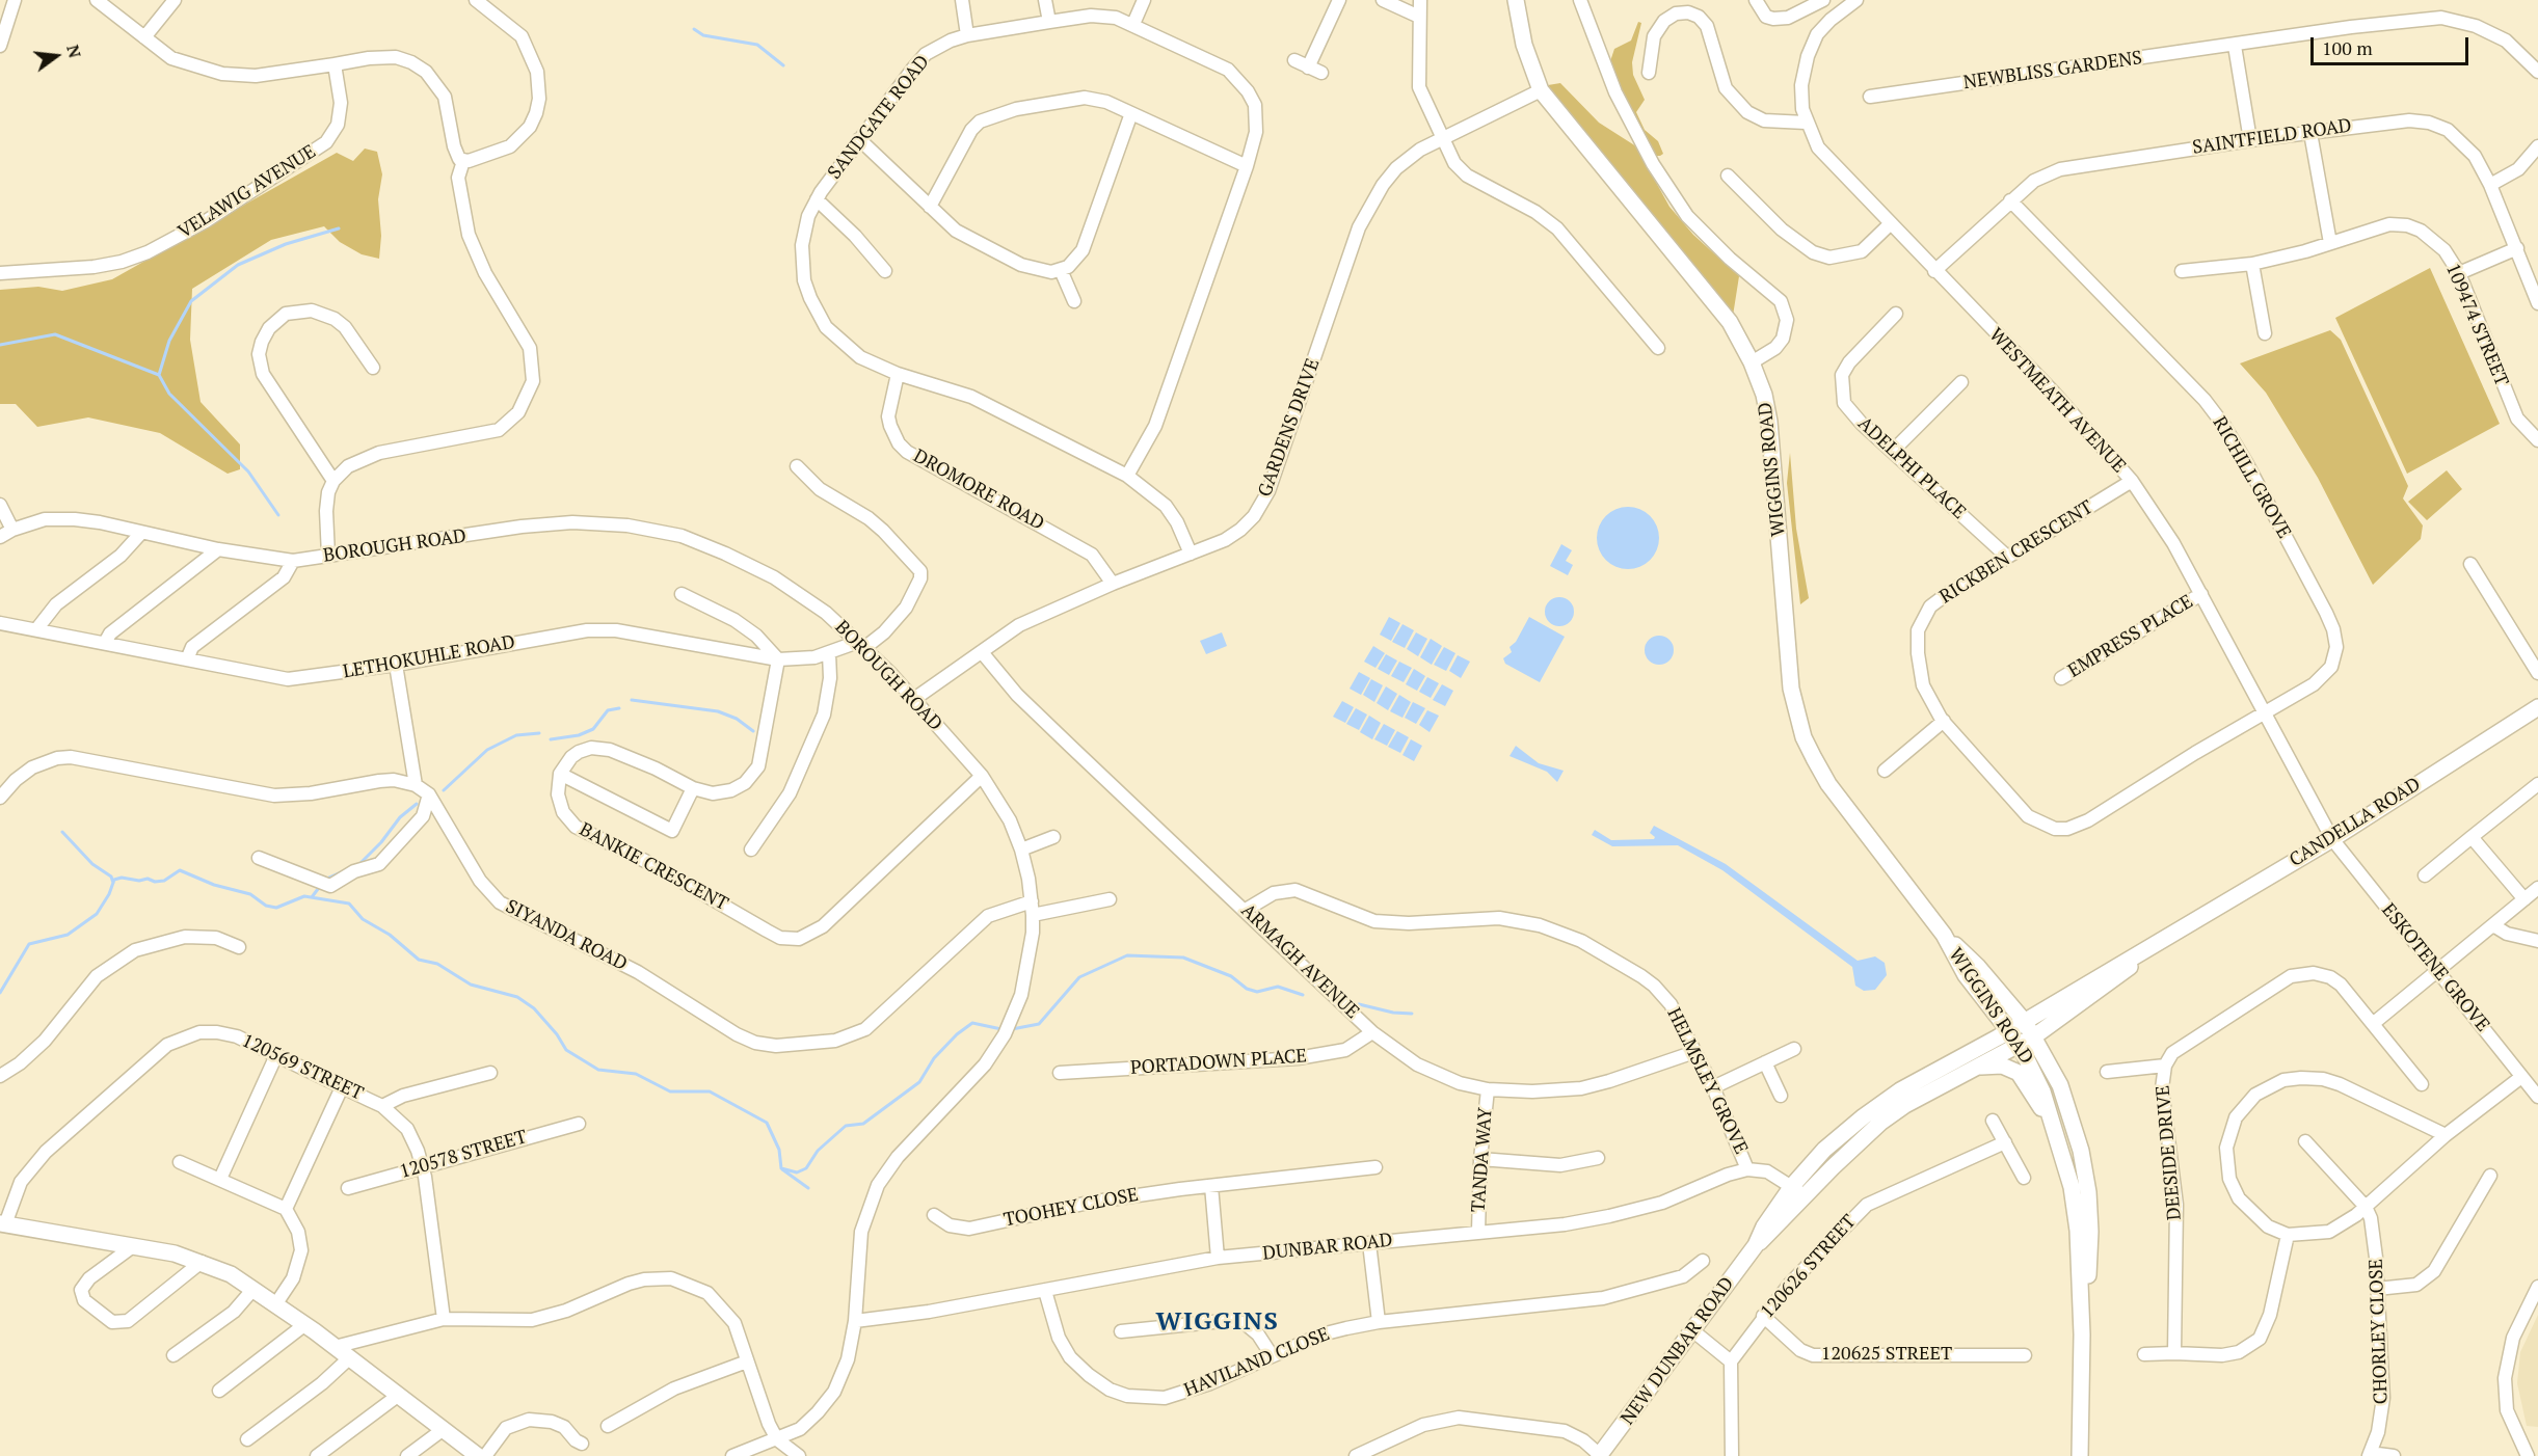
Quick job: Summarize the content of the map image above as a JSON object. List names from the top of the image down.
{
  "streets": {
    "street": [
      "NEWBLISS GARDENS",
      "SANDGATE ROAD",
      "SAINTFIELD ROAD",
      "VELAWIG AVENUE",
      "109474 STREET",
      "WESTMEATH AVENUE",
      "GARDENS DRIVE",
      "ADELPHI PLACE",
      "WIGGINS ROAD",
      "RICHILL GROVE",
      "DROMORE ROAD",
      "BOROUGH ROAD",
      "RICKBEN CRESCENT",
      "EMPRESS PLACE",
      "LETHOKUHLE ROAD",
      "CANDELLA ROAD",
      "BANKIE CRESCENT",
      "SIYANDA ROAD",
      "ARMAGH AVENUE",
      "ESKOTENE GROVE",
      "PORTADOWN PLACE",
      "120569 STREET",
      "HELMSLEY GROVE",
      "DEESIDE DRIVE",
      "120578 STREET",
      "TANDA WAY",
      "TOOHEY CLOSE",
      "DUNBAR ROAD",
      "120626 STREET",
      "CHORLEY CLOSE",
      "NEW DUNBAR ROAD",
      "120625 STREET",
      "HAVILAND CLOSE"
    ]
  },
  "crossings": [
    ["SANDGATE ROAD", "GARDENS DRIVE"],
    ["SANDGATE ROAD", "DROMORE ROAD"],
    ["SAINTFIELD ROAD", "WESTMEATH AVENUE"],
    ["SAINTFIELD ROAD", "RICHILL GROVE"],
    ["WESTMEATH AVENUE", "RICHILL GROVE"],
    ["WESTMEATH AVENUE", "RICKBEN CRESCENT"],
    ["WESTMEATH AVENUE", "EMPRESS PLACE"],
    ["WESTMEATH AVENUE", "CANDELLA ROAD"],
    ["WESTMEATH AVENUE", "ESKOTENE GROVE"],
    ["GARDENS DRIVE", "WIGGINS ROAD"],
    ["GARDENS DRIVE", "DROMORE ROAD"],
    ["GARDENS DRIVE", "BOROUGH ROAD"],
    ["GARDENS DRIVE", "ARMAGH AVENUE"],
    ["ADELPHI PLACE", "RICKBEN CRESCENT"],
    ["WIGGINS ROAD", "CANDELLA ROAD"],
    ["RICHILL GROVE", "RICKBEN CRESCENT"],
    ["BOROUGH ROAD", "LETHOKUHLE ROAD"],
    ["BOROUGH ROAD", "BANKIE CRESCENT"],
    ["BOROUGH ROAD", "SIYANDA ROAD"],
    ["BOROUGH ROAD", "DUNBAR ROAD"],
    ["CANDELLA ROAD", "ESKOTENE GROVE"],
    ["ARMAGH AVENUE", "PORTADOWN PLACE"],
    ["ARMAGH AVENUE", "HELMSLEY GROVE"],
    ["ARMAGH AVENUE", "TANDA WAY"],
    ["120569 STREET", "120578 STREET"],
    ["HELMSLEY GROVE", "DUNBAR ROAD"],
    ["TANDA WAY", "DUNBAR ROAD"],
    ["DUNBAR ROAD", "HAVILAND CLOSE"],
    ["120626 STREET", "120625 STREET"]
  ],
  "districts": ["WIGGINS"],
  "scale_bar": "100 m",
  "north": "right"
}
